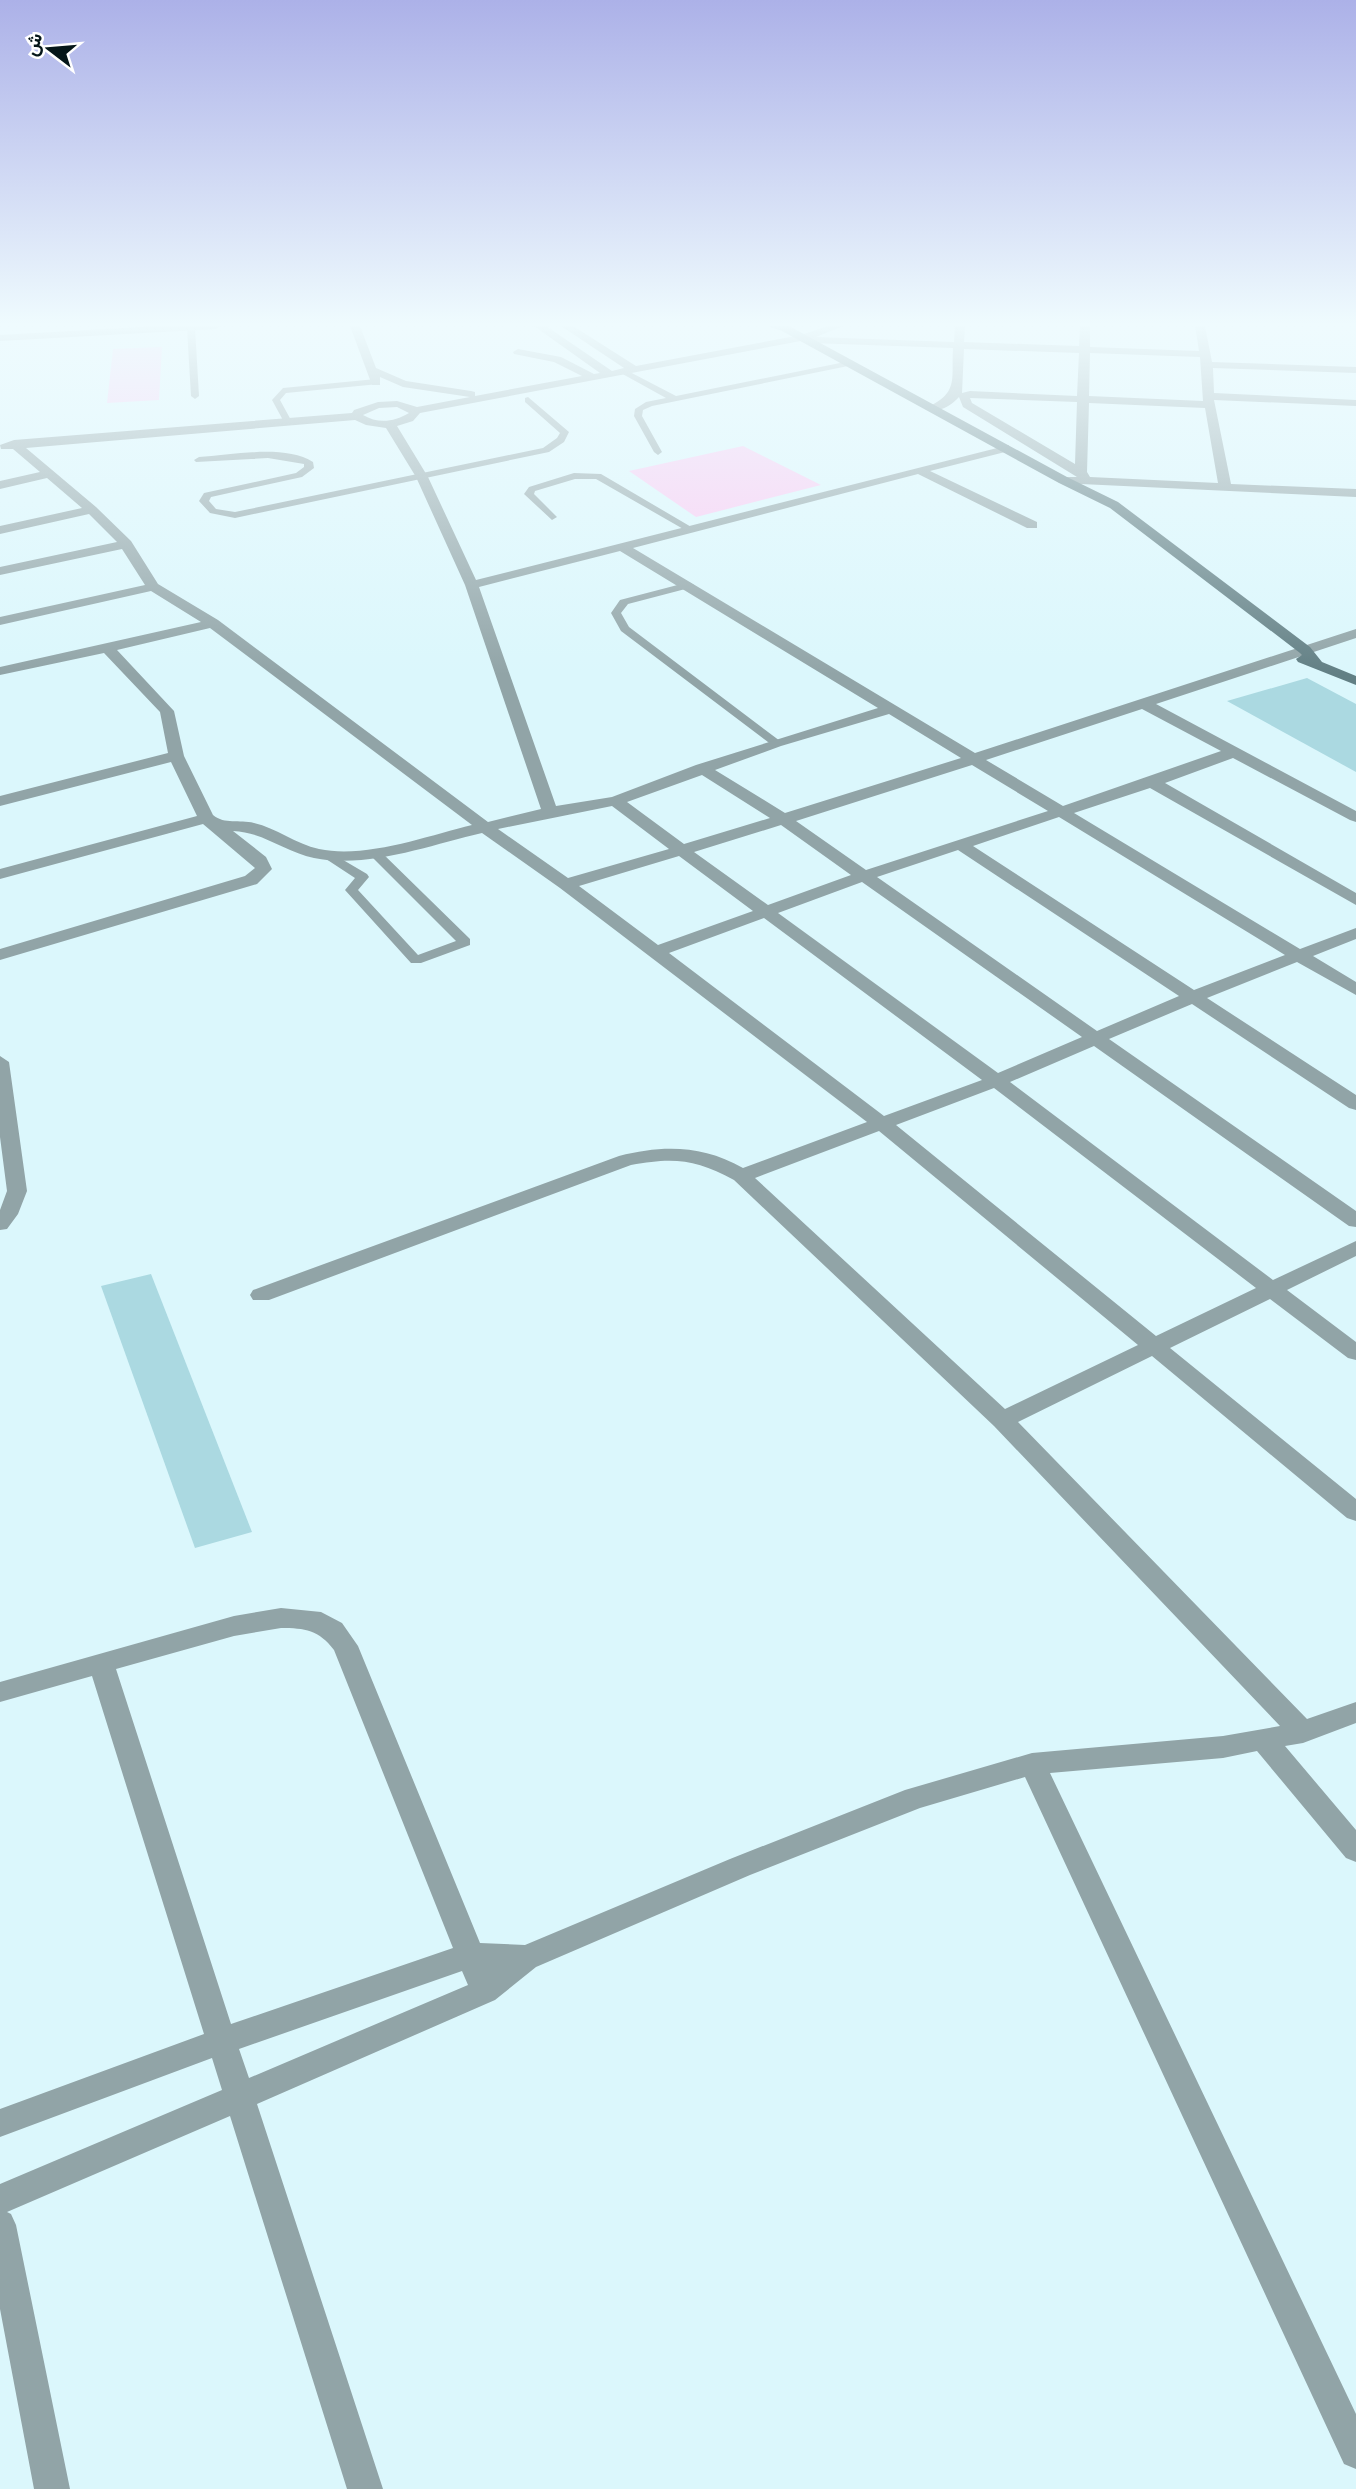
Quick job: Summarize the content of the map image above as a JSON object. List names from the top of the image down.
{
  "north": "left"
}
